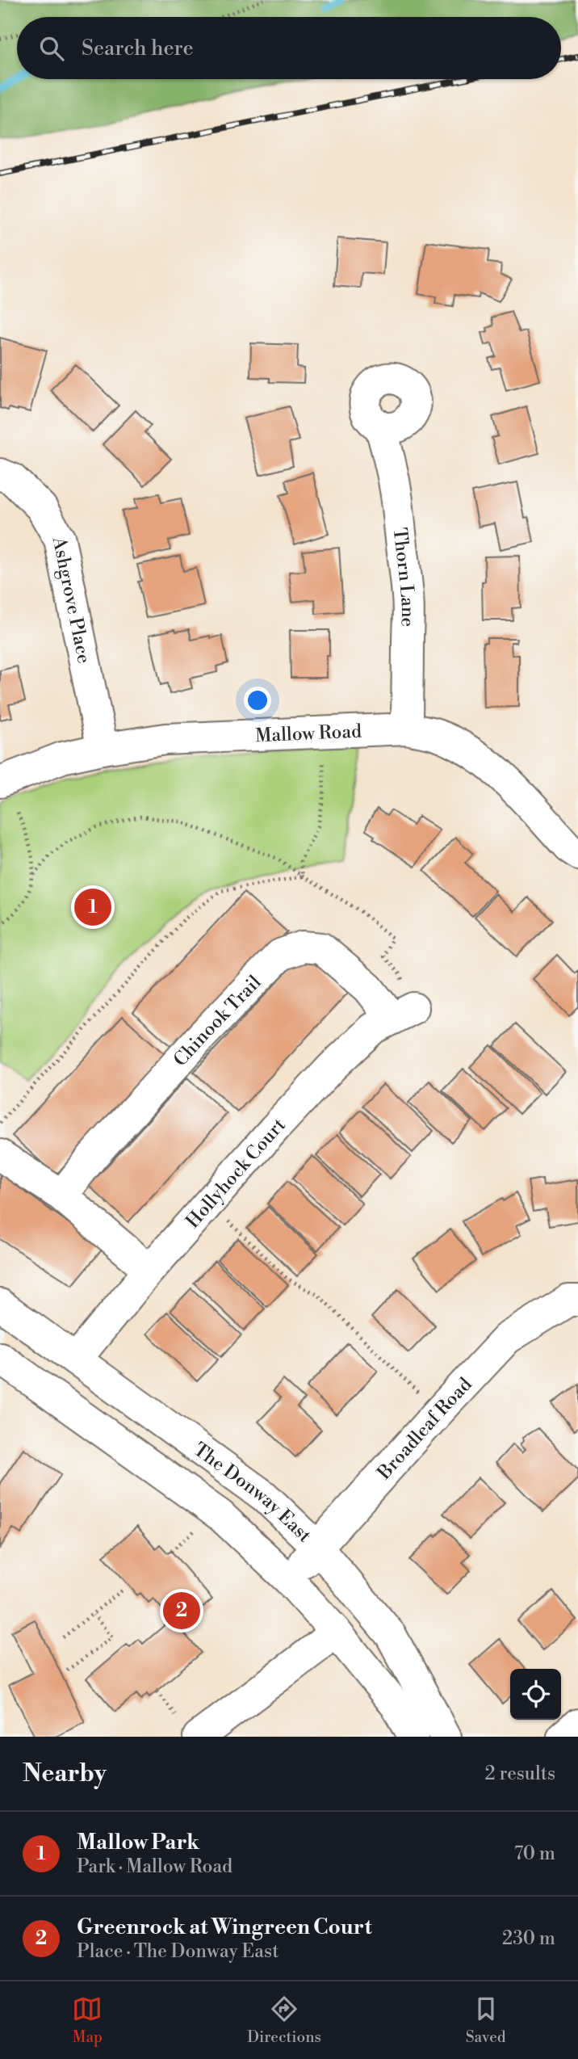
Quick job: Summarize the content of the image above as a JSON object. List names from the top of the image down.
{
  "streets": {
    "street": [
      "Thorn Lane",
      "Ashgrove Place",
      "Mallow Road",
      "Chinook Trail",
      "Hollyhock Court",
      "Broadleaf Road",
      "The Donway East"
    ]
  },
  "crossings": [
    ["Thorn Lane", "Mallow Road"],
    ["Ashgrove Place", "Mallow Road"],
    ["Chinook Trail", "Hollyhock Court"],
    ["Hollyhock Court", "The Donway East"],
    ["Broadleaf Road", "The Donway East"]
  ],
  "page": {
    "search": "Search here",
    "pins": ["1", "2"],
    "heading": ["Nearby", "2 results"],
    "list": [
      {
        "mark": "1",
        "name": "Mallow Park",
        "note": "Park · Mallow Road",
        "value": "70 m"
      },
      {
        "mark": "2",
        "name": "Greenrock at Wingreen Court",
        "note": "Place · The Donway East",
        "value": "230 m"
      }
    ],
    "nav": ["Map", "Directions", "Saved"]
  }
}
